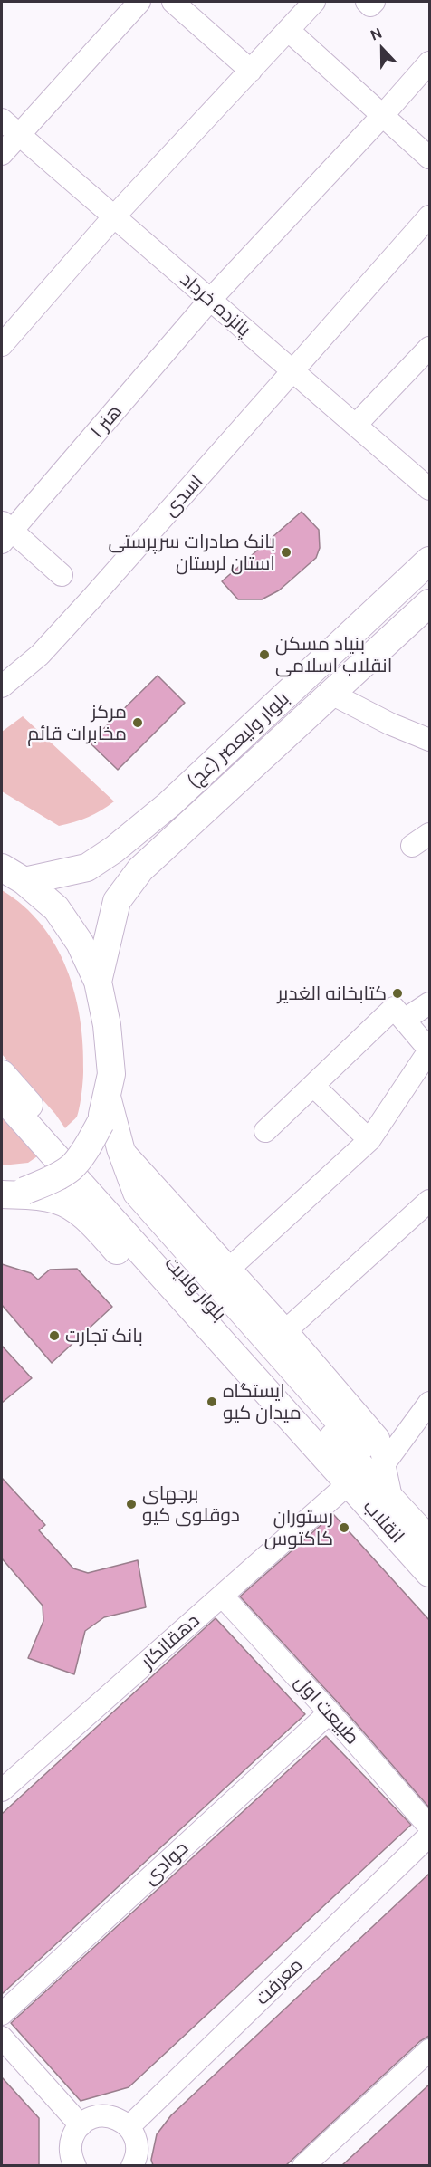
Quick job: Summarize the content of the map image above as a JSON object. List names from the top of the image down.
{
  "streets": {
    "main road": ["بلوار ولیعصر (عج)", "بلوار ولایت", "انقلاب"],
    "street": [
      "پانزده خرداد",
      "هنر ۱",
      "اسدی",
      "دهقانکار",
      "طبیعت اول",
      "جوادی",
      "معرفت"
    ]
  },
  "crossings": [
    ["پانزده خرداد", "هنر ۱"],
    ["پانزده خرداد", "اسدی"],
    ["بلوار ولایت", "انقلاب"],
    ["بلوار ولایت", "دهقانکار"],
    ["انقلاب", "دهقانکار"],
    ["دهقانکار", "طبیعت اول"],
    ["طبیعت اول", "جوادی"]
  ],
  "places": [
    "بانک صادرات سرپرستی استان لرستان",
    "بنیاد مسکن انقلاب اسلامی",
    "مرکز مخابرات قائم",
    "کتابخانه الغدیر",
    "بانک تجارت",
    "ایستگاه میدان کیو",
    "برجهای دوقلوی کیو",
    "رستوران کاکتوس"
  ],
  "north": "top"
}
